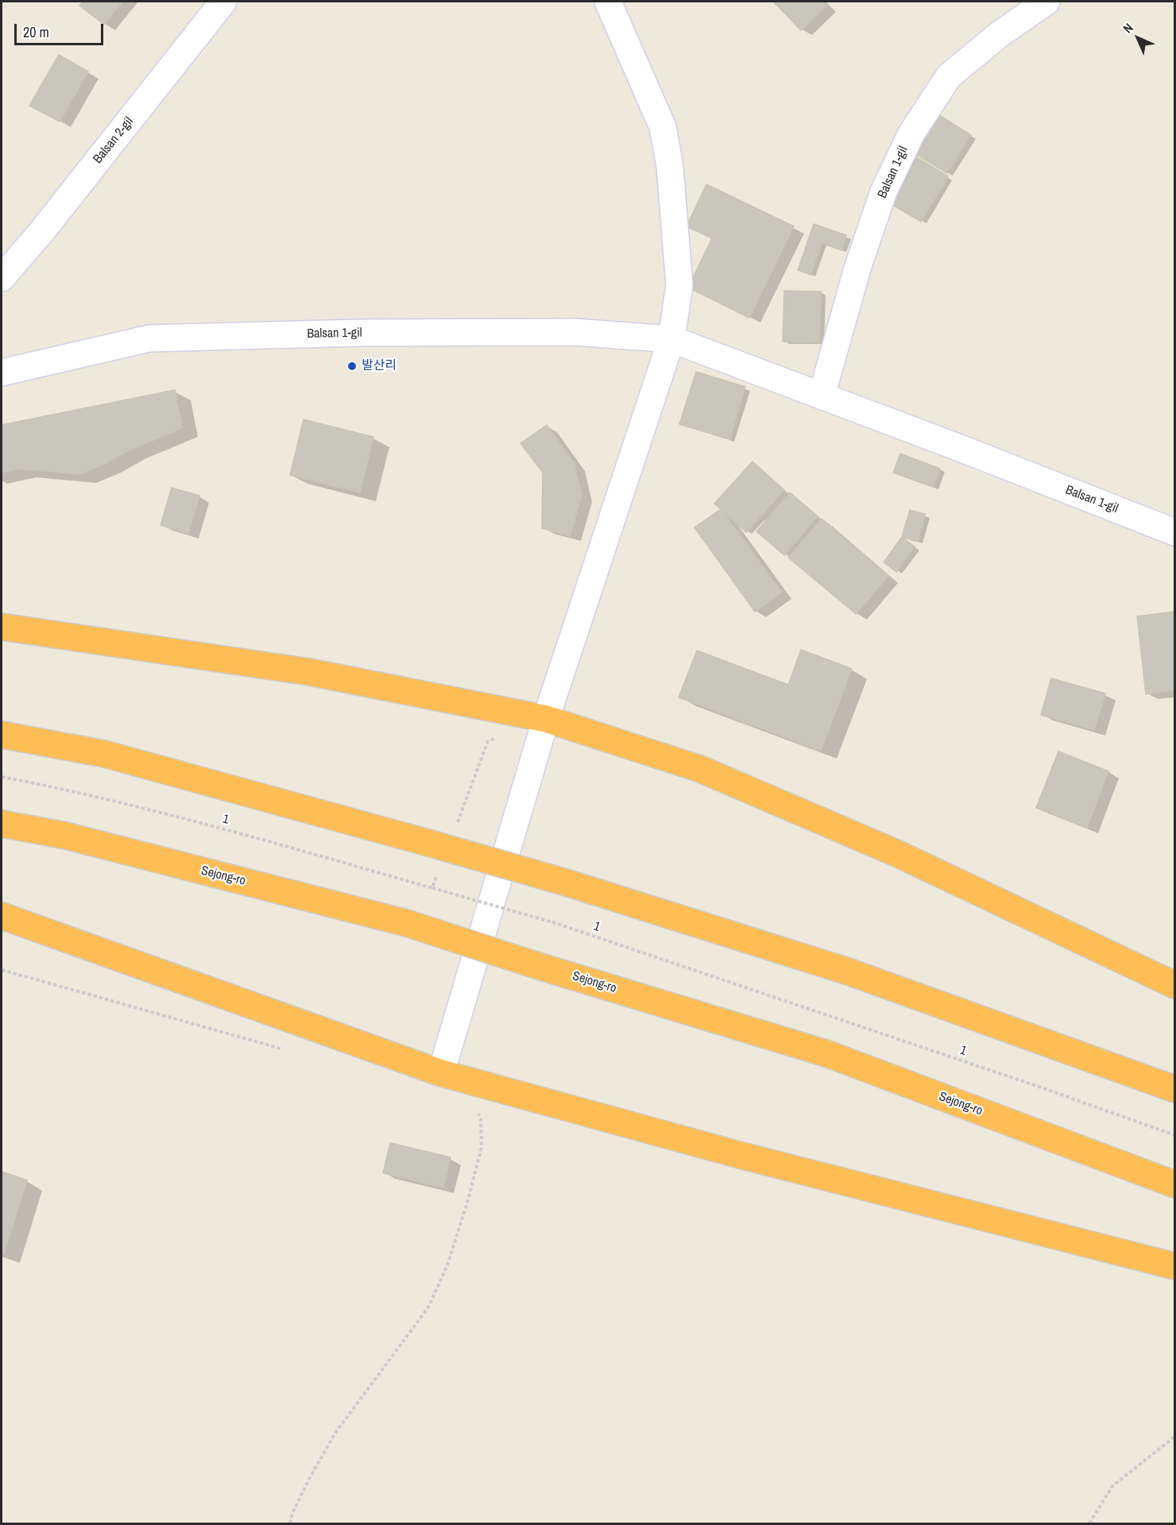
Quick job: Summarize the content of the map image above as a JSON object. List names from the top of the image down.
{
  "streets": {
    "highway": ["Sejong-ro"],
    "street": ["Balsan 2-gil", "Balsan 1-gil"],
    "path": ["1"]
  },
  "places": ["발산리"],
  "scale_bar": "20 m",
  "north": "top left"
}
